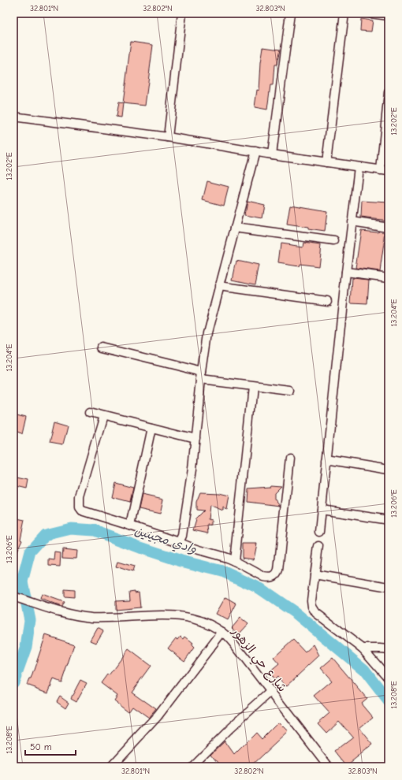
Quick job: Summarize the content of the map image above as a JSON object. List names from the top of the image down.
{
  "streets": {
    "street": ["شارع حي الزهور"]
  },
  "water": ["وادي مجينين"],
  "scale_bar": "50 m",
  "coordinates": [
    "32.801°N",
    "32.802°N",
    "32.803°N",
    "13.202°E",
    "13.204°E",
    "13.206°E",
    "13.208°E"
  ]
}
